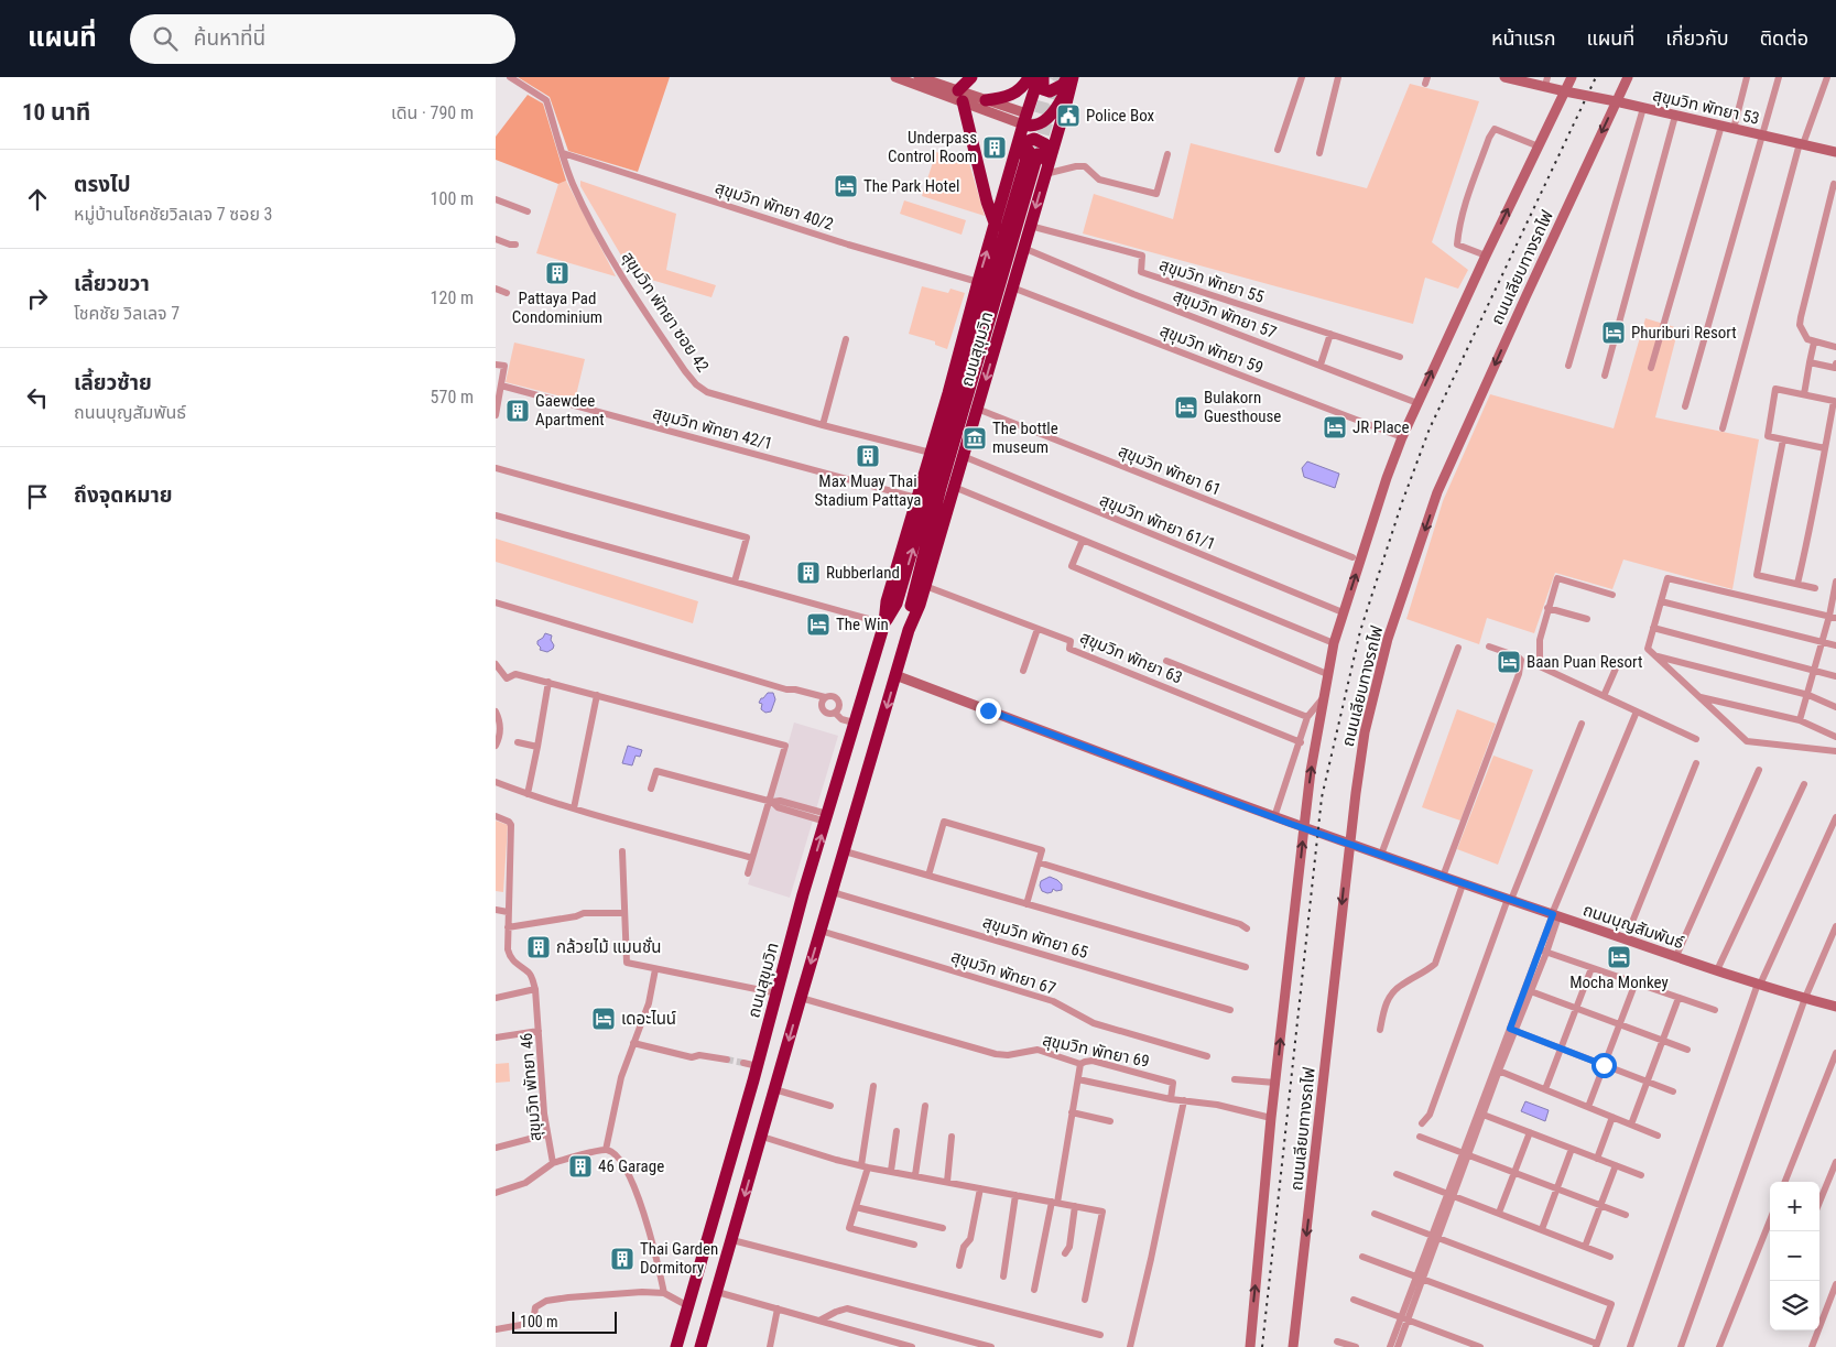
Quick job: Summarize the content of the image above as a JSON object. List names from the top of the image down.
{
  "streets": {
    "highway": ["ถนนสุขุมวิท"],
    "street": [
      "สุขุมวิท พัทยา 53",
      "สุขุมวิท พัทยา 40/2",
      "ถนนเลียบทางรถไฟ",
      "สุขุมวิท พัทยา 55",
      "สุขุมวิท พัทยา ซอย 42",
      "สุขุมวิท พัทยา 57",
      "สุขุมวิท พัทยา 59",
      "สุขุมวิท พัทยา 42/1",
      "สุขุมวิท พัทยา 61",
      "สุขุมวิท พัทยา 61/1",
      "สุขุมวิท พัทยา 63",
      "ถนนบุญสัมพันธ์",
      "สุขุมวิท พัทยา 65",
      "สุขุมวิท พัทยา 67",
      "สุขุมวิท พัทยา 69",
      "สุขุมวิท พัทยา 46"
    ]
  },
  "crossings": [
    ["สุขุมวิท พัทยา 53", "ถนนเลียบทางรถไฟ"],
    ["สุขุมวิท พัทยา 40/2", "สุขุมวิท พัทยา ซอย 42"],
    ["สุขุมวิท พัทยา 40/2", "ถนนสุขุมวิท"],
    ["ถนนเลียบทางรถไฟ", "สุขุมวิท พัทยา 57"],
    ["ถนนเลียบทางรถไฟ", "สุขุมวิท พัทยา 59"],
    ["ถนนเลียบทางรถไฟ", "สุขุมวิท พัทยา 61/1"],
    ["ถนนเลียบทางรถไฟ", "ถนนบุญสัมพันธ์"],
    ["สุขุมวิท พัทยา 55", "ถนนสุขุมวิท"],
    ["สุขุมวิท พัทยา ซอย 42", "ถนนสุขุมวิท"],
    ["สุขุมวิท พัทยา 57", "ถนนสุขุมวิท"],
    ["ถนนสุขุมวิท", "สุขุมวิท พัทยา 59"],
    ["ถนนสุขุมวิท", "สุขุมวิท พัทยา 42/1"],
    ["ถนนสุขุมวิท", "สุขุมวิท พัทยา 61"],
    ["ถนนสุขุมวิท", "สุขุมวิท พัทยา 61/1"],
    ["ถนนสุขุมวิท", "สุขุมวิท พัทยา 63"],
    ["ถนนสุขุมวิท", "ถนนบุญสัมพันธ์"],
    ["ถนนสุขุมวิท", "สุขุมวิท พัทยา 65"],
    ["ถนนสุขุมวิท", "สุขุมวิท พัทยา 67"],
    ["ถนนสุขุมวิท", "สุขุมวิท พัทยา 69"]
  ],
  "places": {
    "public building": ["Police Box"],
    "building": [
      "Underpass Control Room",
      "Pattaya Pad Condominium",
      "Gaewdee Apartment",
      "Max Muay Thai Stadium Pattaya",
      "Rubberland",
      "กล้วยไม้ แมนชั่น",
      "46 Garage",
      "Thai Garden Dormitory"
    ],
    "hotel": [
      "The Park Hotel",
      "Phuriburi Resort",
      "Bulakorn Guesthouse",
      "JR Place",
      "The Win",
      "Baan Puan Resort",
      "Mocha Monkey",
      "เดอะไนน์"
    ],
    "museum": ["The bottle museum"]
  },
  "scale_bar": "100 m",
  "page": {
    "header": "แผนที่",
    "search": "ค้นหาที่นี่",
    "nav": [
      "หน้าแรก",
      "แผนที่",
      "เกี่ยวกับ",
      "ติดต่อ"
    ],
    "heading": ["10 นาที", "เดิน · 790 m"],
    "list": [
      ["ตรงไป", "หมู่บ้านโชคชัยวิลเลจ 7 ซอย 3", "100 m"],
      ["เลี้ยวขวา", "โชคชัย วิลเลจ 7", "120 m"],
      ["เลี้ยวซ้าย", "ถนนบุญสัมพันธ์", "570 m"],
      "ถึงจุดหมาย"
    ],
    "map_buttons": ["+", "−"],
    "scale": "100 m"
  }
}
